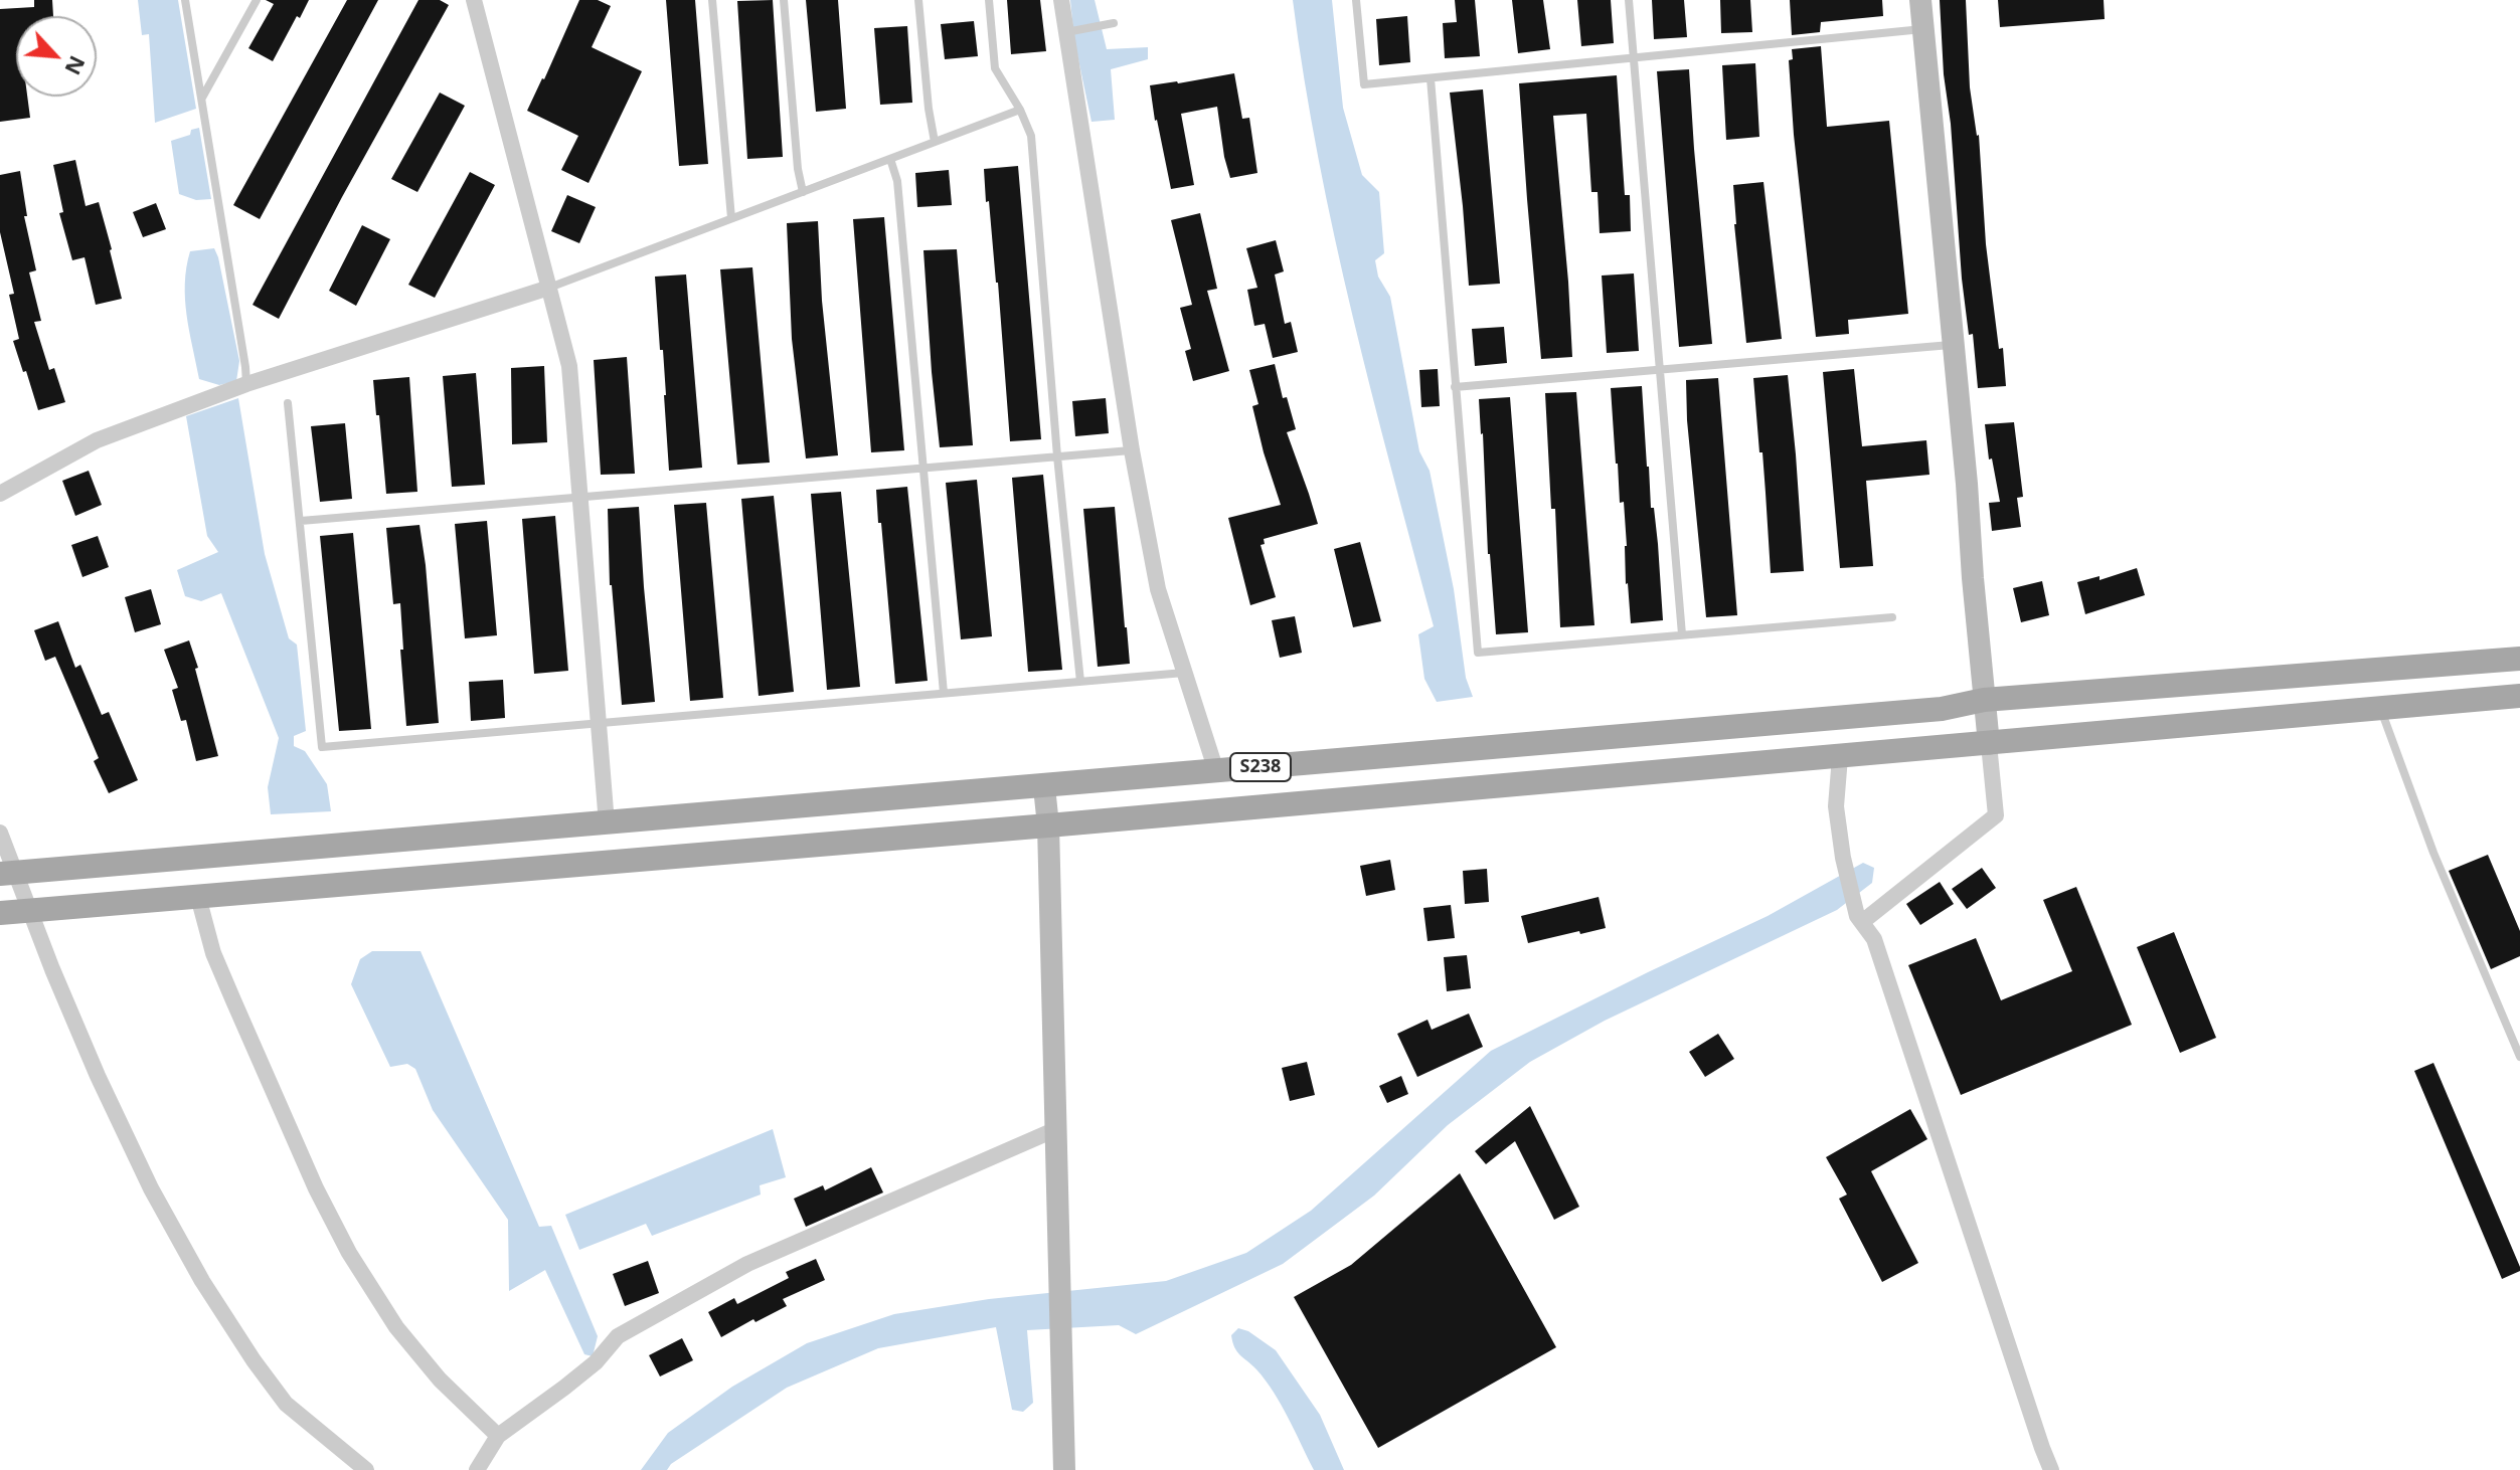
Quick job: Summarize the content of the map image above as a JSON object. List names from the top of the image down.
{
  "streets": {
    "main road": ["S238"]
  },
  "north": "bottom right"
}
